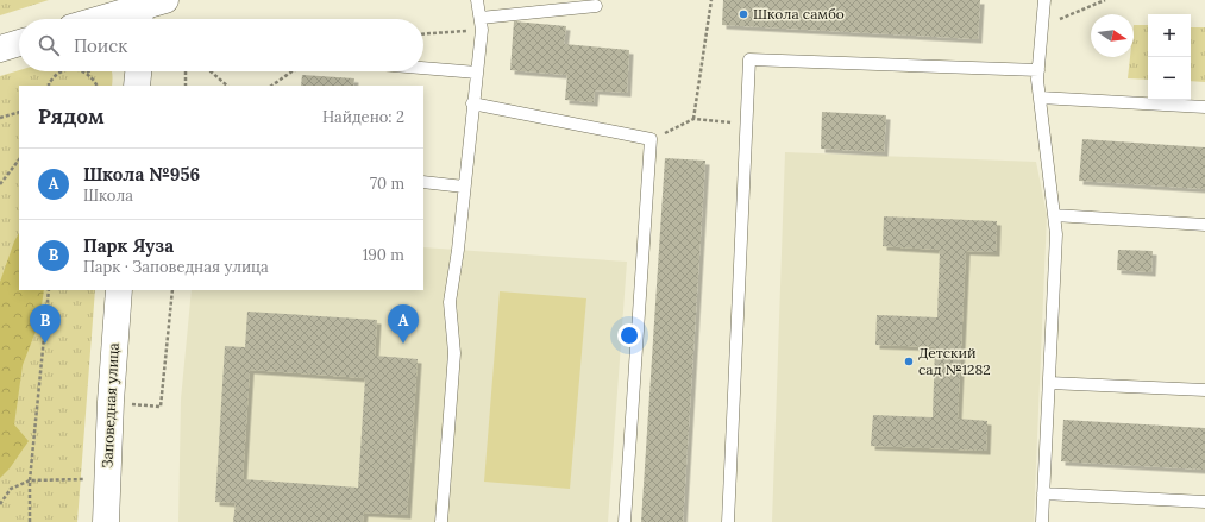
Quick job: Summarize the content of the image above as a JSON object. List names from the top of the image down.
{
  "streets": {
    "street": ["Заповедная улица"]
  },
  "places": ["Школа самбо", "Детский сад №1282"],
  "north": "right",
  "page": {
    "map_buttons": ["+", "−"],
    "search": "Поиск",
    "heading": ["Рядом", "Найдено: 2"],
    "list": [
      {
        "mark": "A",
        "name": "Школа №956",
        "note": "Школа",
        "value": "70 m"
      },
      {
        "mark": "B",
        "name": "Парк Яуза",
        "note": "Парк · Заповедная улица",
        "value": "190 m"
      }
    ],
    "pins": ["A", "B"]
  }
}
